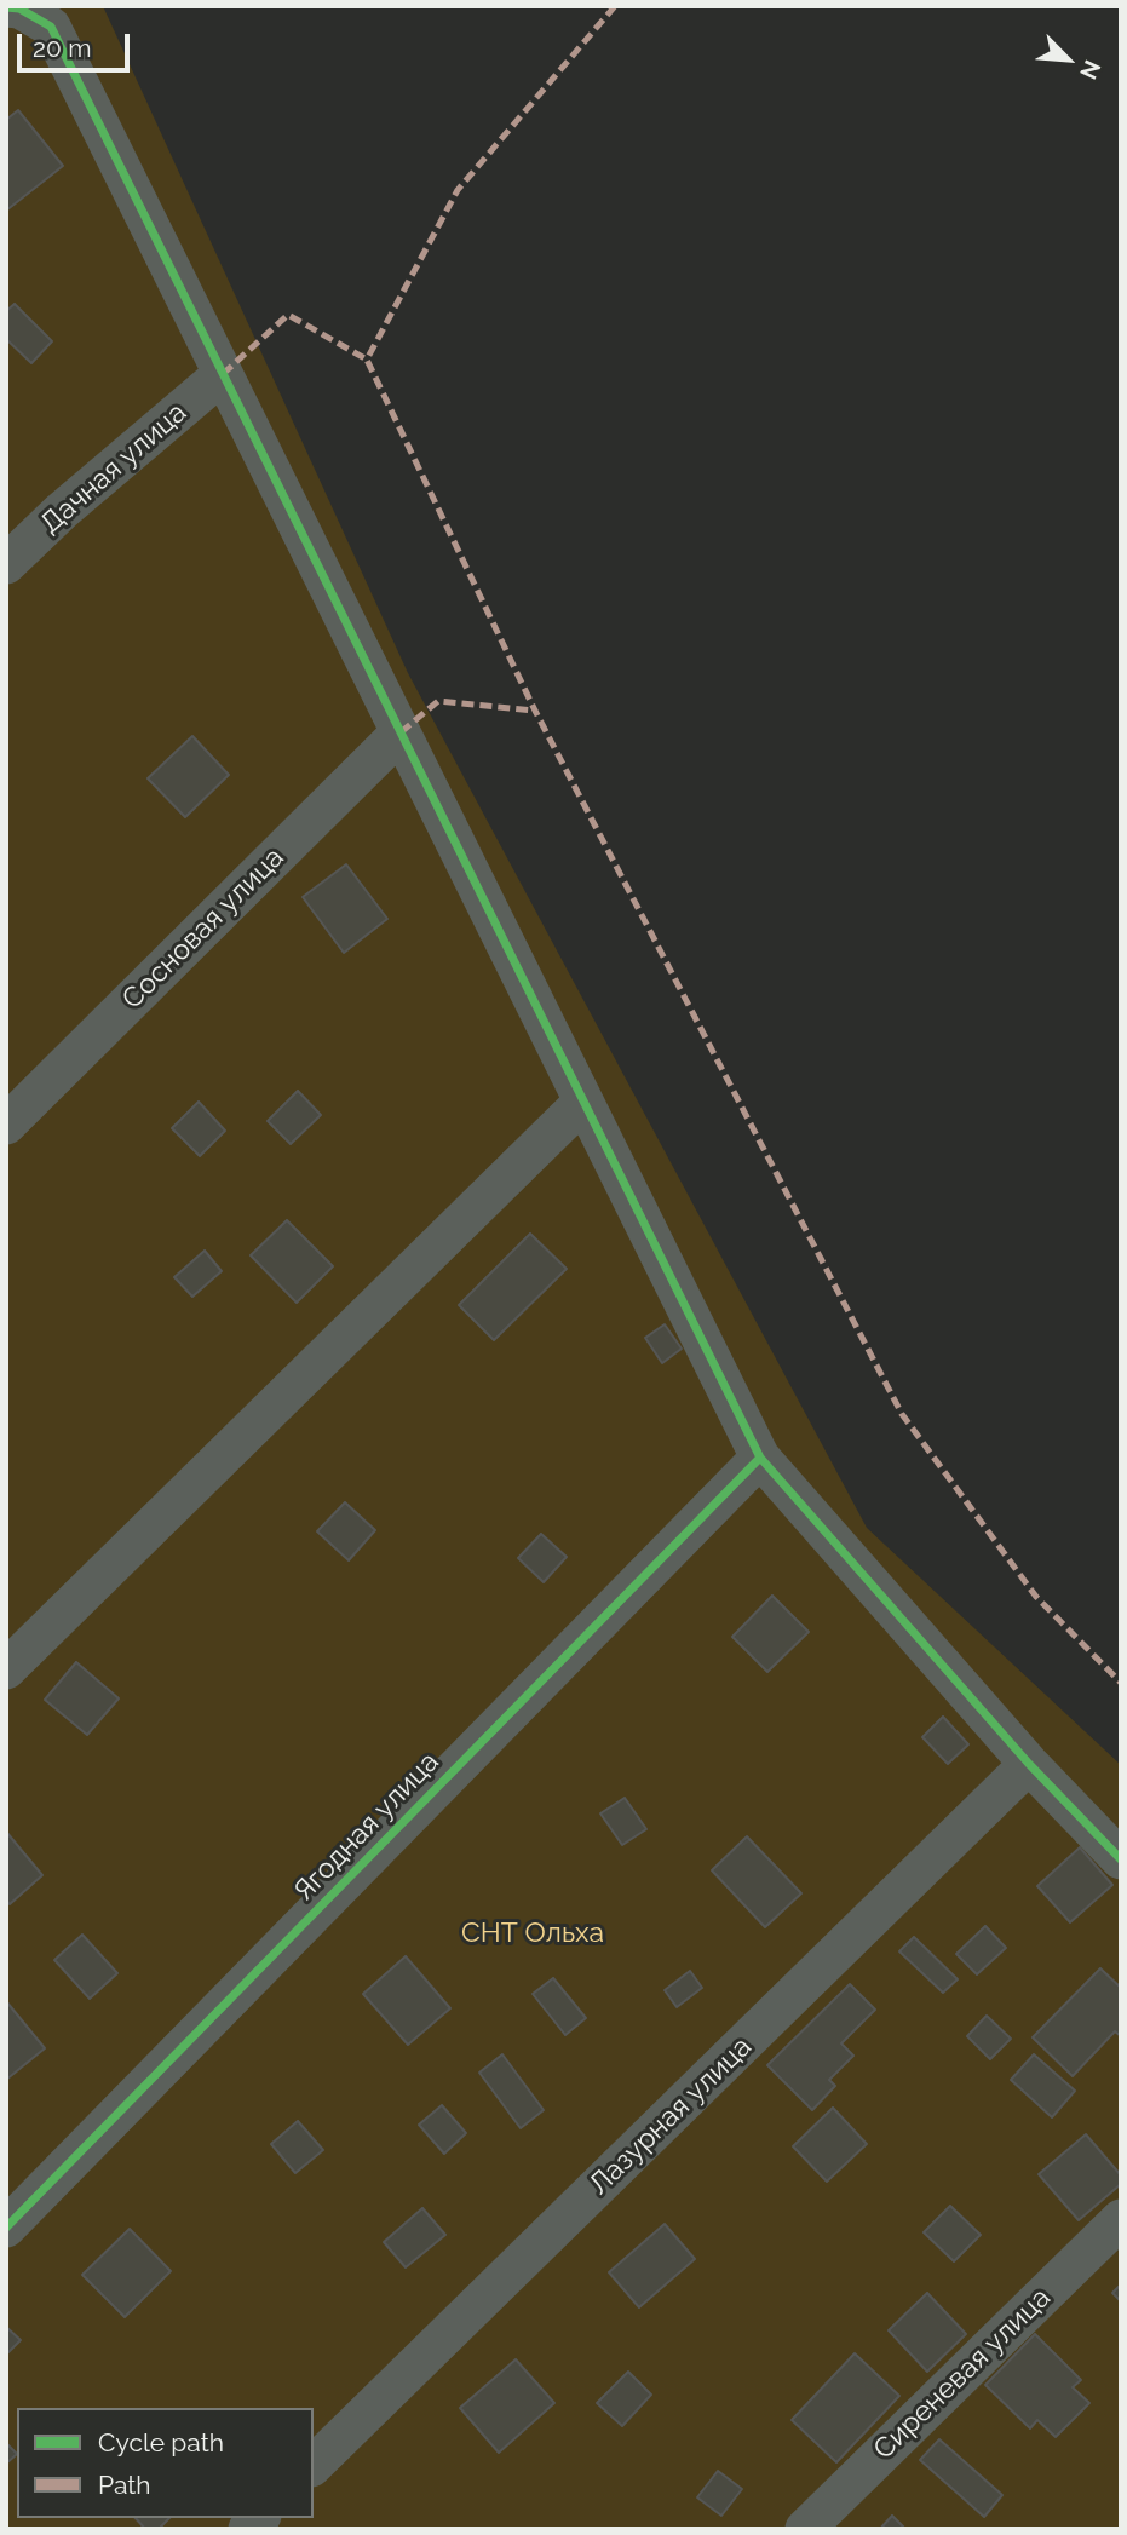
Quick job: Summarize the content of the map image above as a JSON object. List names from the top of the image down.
{
  "streets": {
    "street": [
      "Дачная улица",
      "Сосновая улица",
      "Ягодная улица",
      "Лазурная улица",
      "Сиреневая улица"
    ]
  },
  "parks": ["СНТ Ольха"],
  "legend": ["Cycle path", "Path"],
  "scale_bar": "20 m",
  "north": "bottom right"
}
